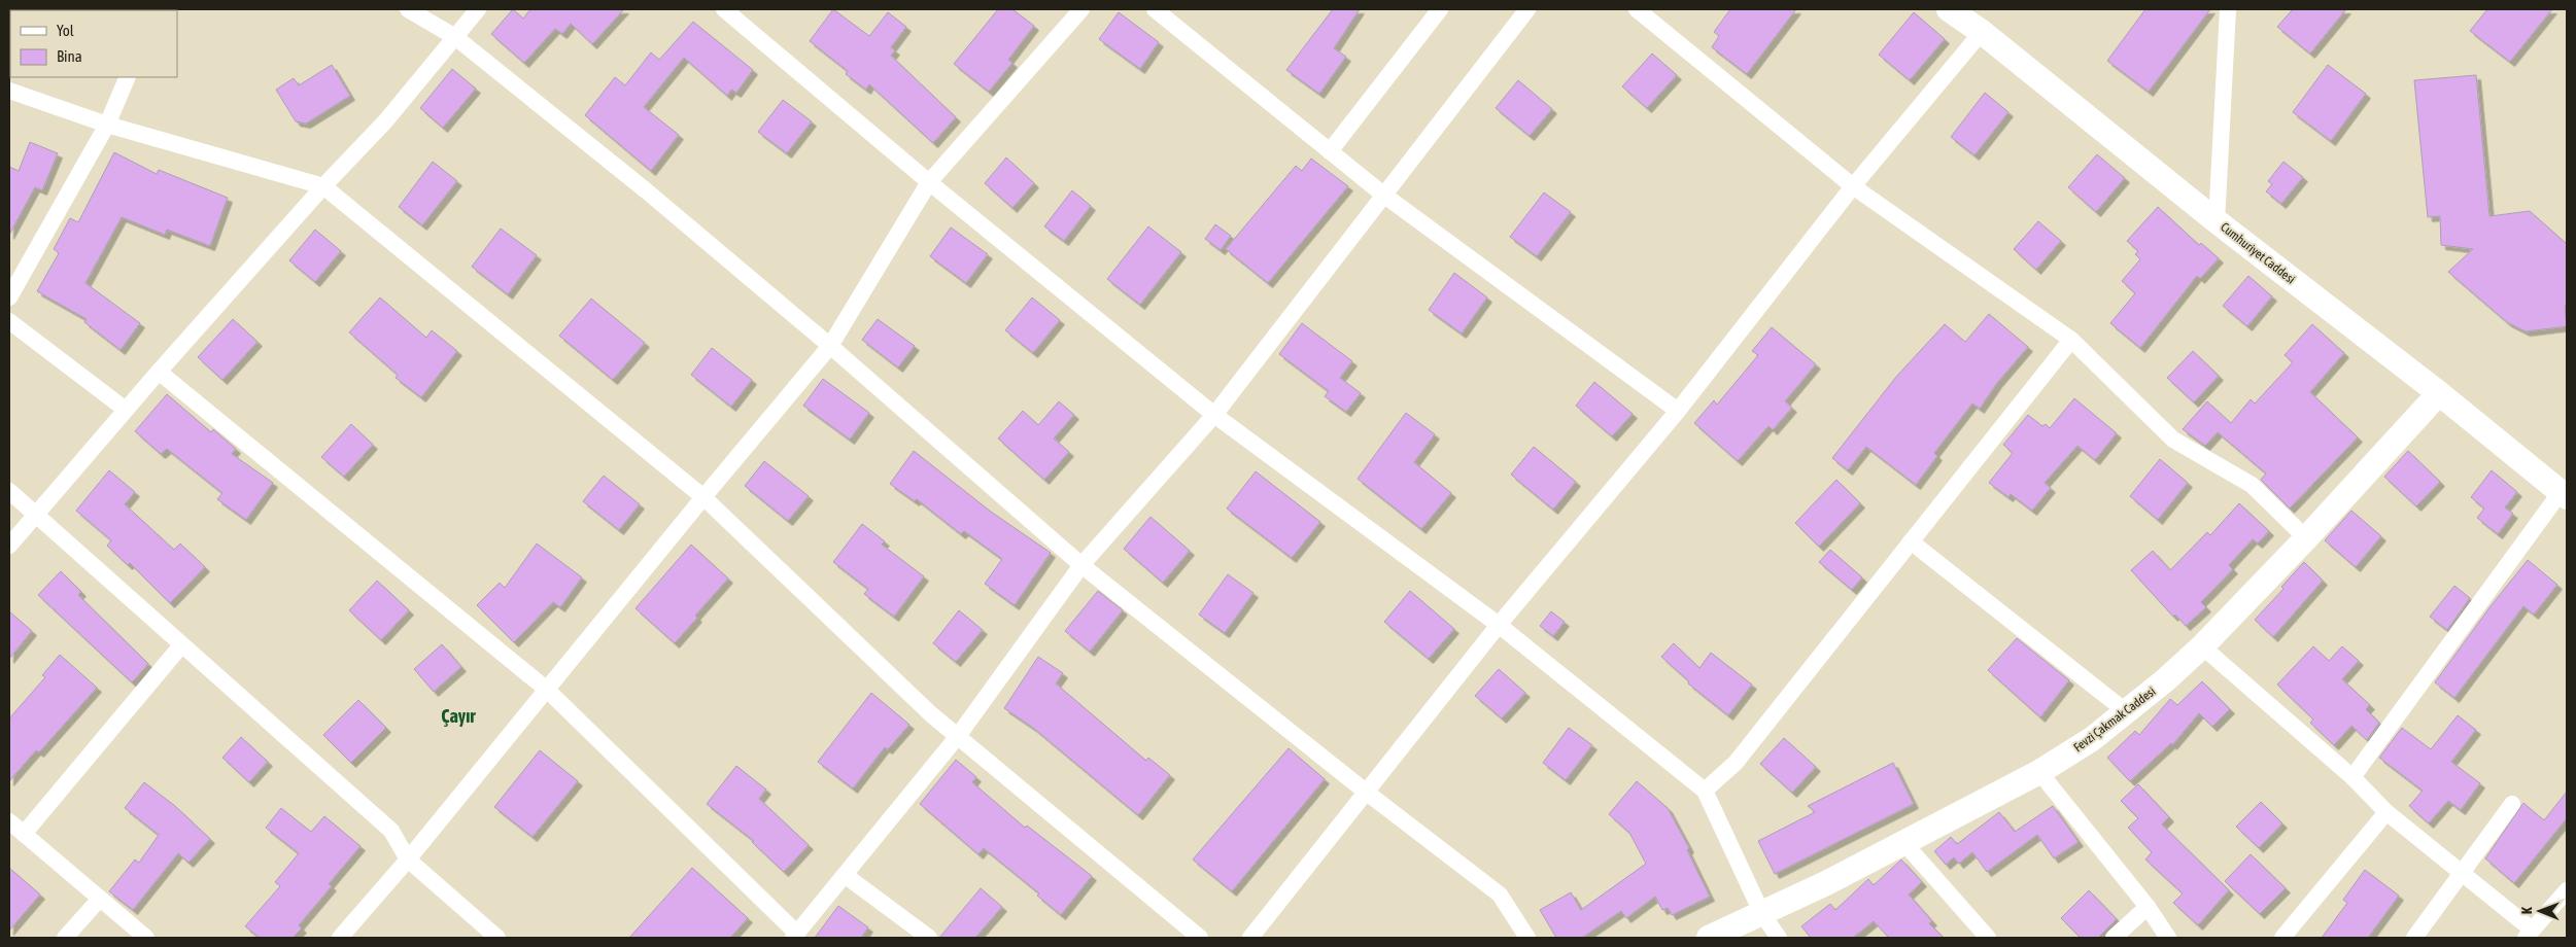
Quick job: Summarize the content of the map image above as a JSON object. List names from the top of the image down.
{
  "streets": {
    "main road": ["Cumhuriyet Caddesi", "Fevzi Çakmak Caddesi"]
  },
  "crossings": [
    ["Cumhuriyet Caddesi", "Fevzi Çakmak Caddesi"]
  ],
  "districts": ["Çayır"],
  "legend": ["Yol", "Bina"],
  "north": "left"
}
